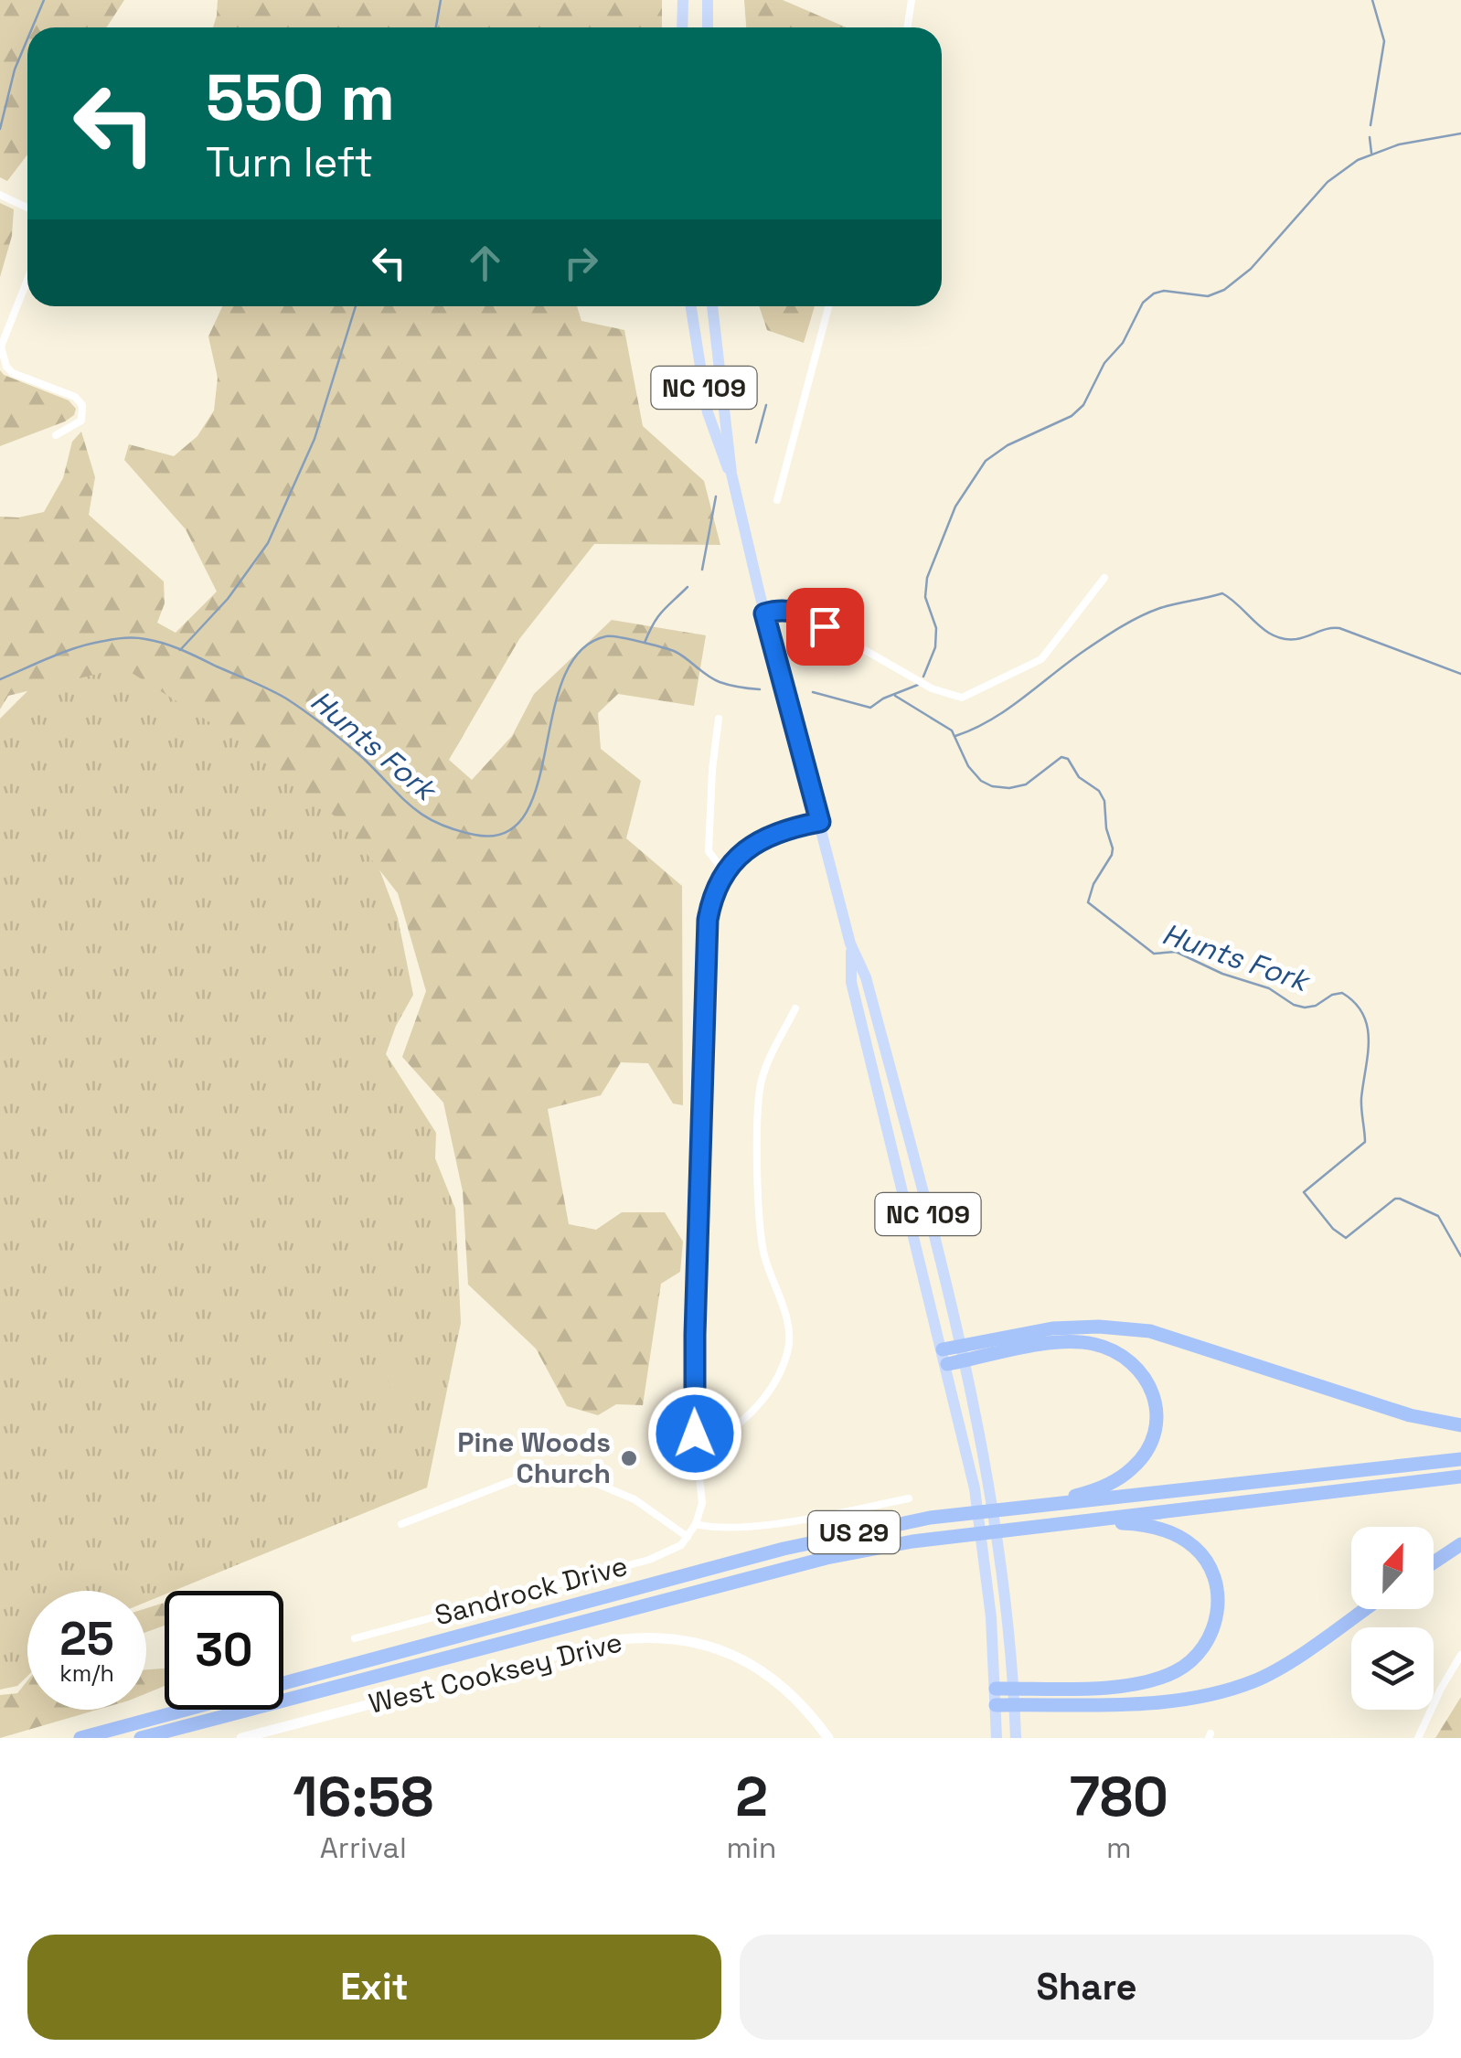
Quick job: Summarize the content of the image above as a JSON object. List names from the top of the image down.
{
  "streets": {
    "highway": ["US 29"],
    "main road": ["NC 109"],
    "street": ["Sandrock Drive", "West Cooksey Drive"]
  },
  "water": ["Hunts Fork"],
  "places": ["Pine Woods Church"],
  "north": "top",
  "page": {
    "turn": ["550 m", "Turn left"],
    "speed": "25 km/h",
    "limit": "30",
    "eta": [
      "16:58",
      "Arrival",
      "2",
      "min",
      "780",
      "m"
    ],
    "buttons": ["Exit", "Share"]
  }
}
